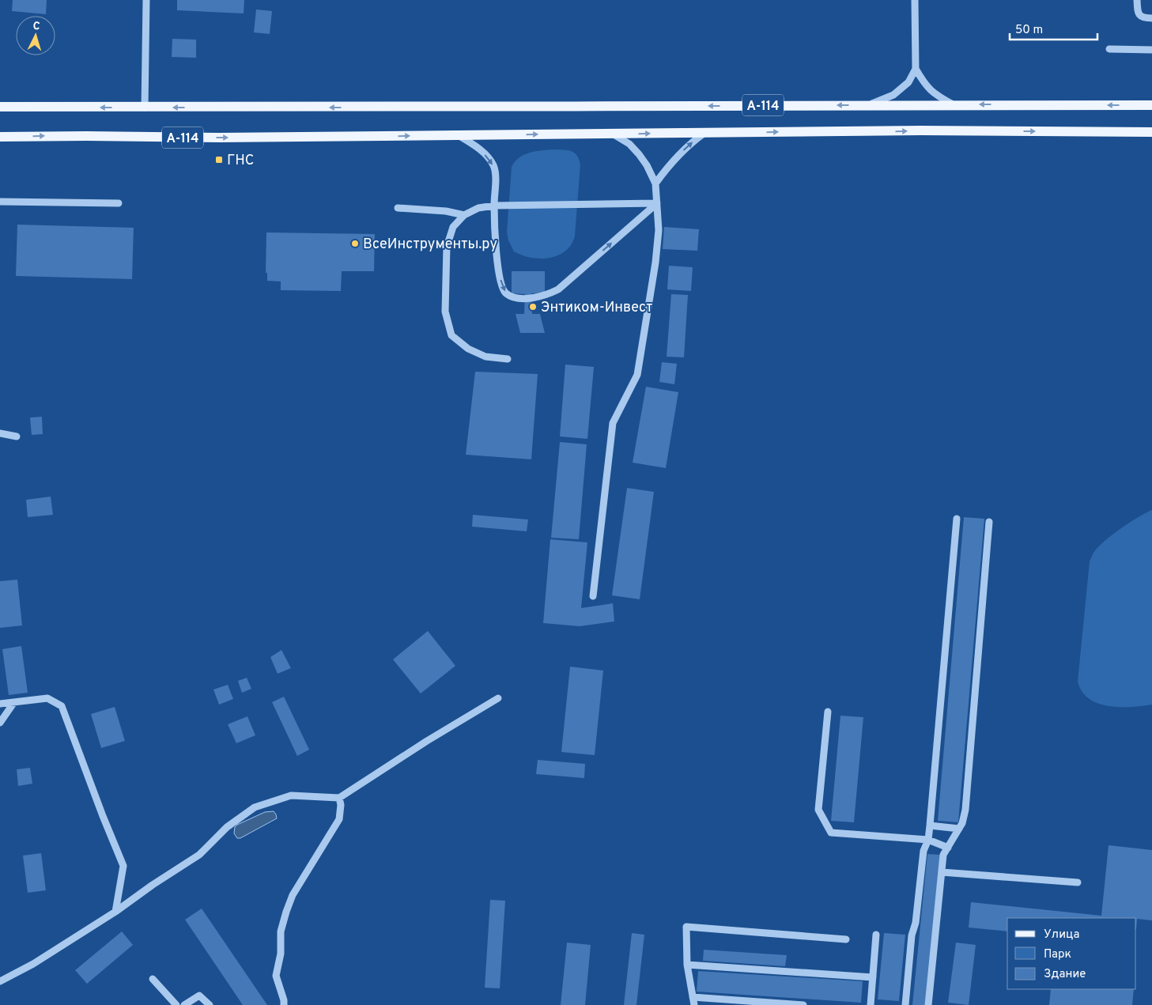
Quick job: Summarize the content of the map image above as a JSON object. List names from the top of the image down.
{
  "streets": {
    "main road": ["А-114"]
  },
  "places": {
    "transit": ["ГНС"],
    "other": ["ВсеИнструменты.ру", "Энтиком-Инвест"]
  },
  "legend": ["Улица", "Парк", "Здание"],
  "scale_bar": "50 m",
  "north": "top"
}
